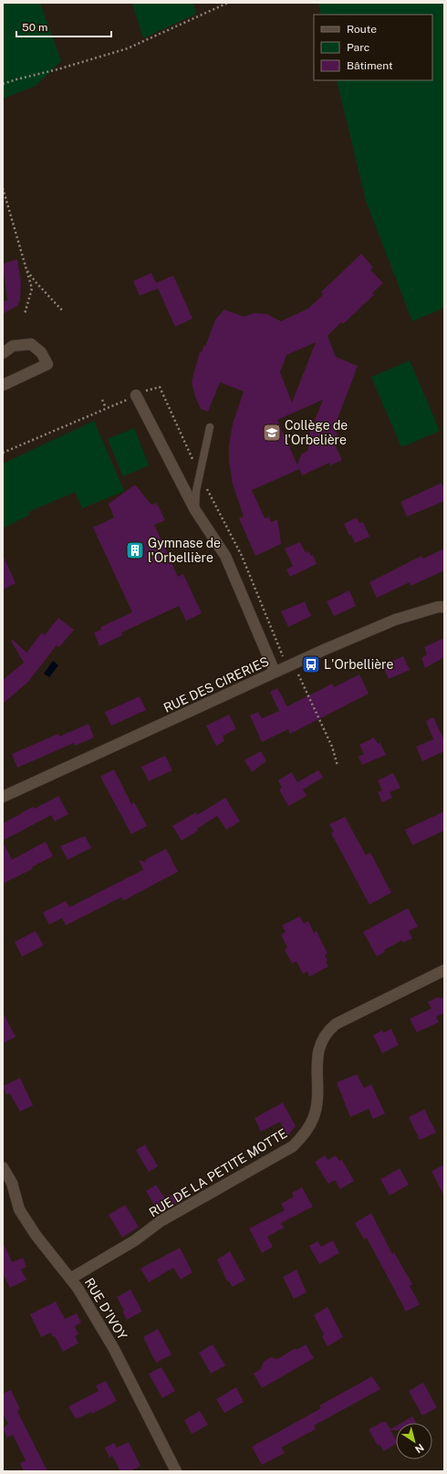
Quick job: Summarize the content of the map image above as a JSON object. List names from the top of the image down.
{
  "streets": {
    "street": ["RUE DES CIRERIES", "RUE DE LA PETITE MOTTE", "RUE D'IVOY"]
  },
  "crossings": [
    ["RUE DE LA PETITE MOTTE", "RUE D'IVOY"]
  ],
  "places": {
    "school or university": ["Collège de l'Orbelière"],
    "building": ["Gymnase de l'Orbellière"],
    "bus stop": ["L'Orbellière"]
  },
  "legend": ["Route", "Parc", "Bâtiment"],
  "scale_bar": "50 m",
  "north": "bottom right"
}
